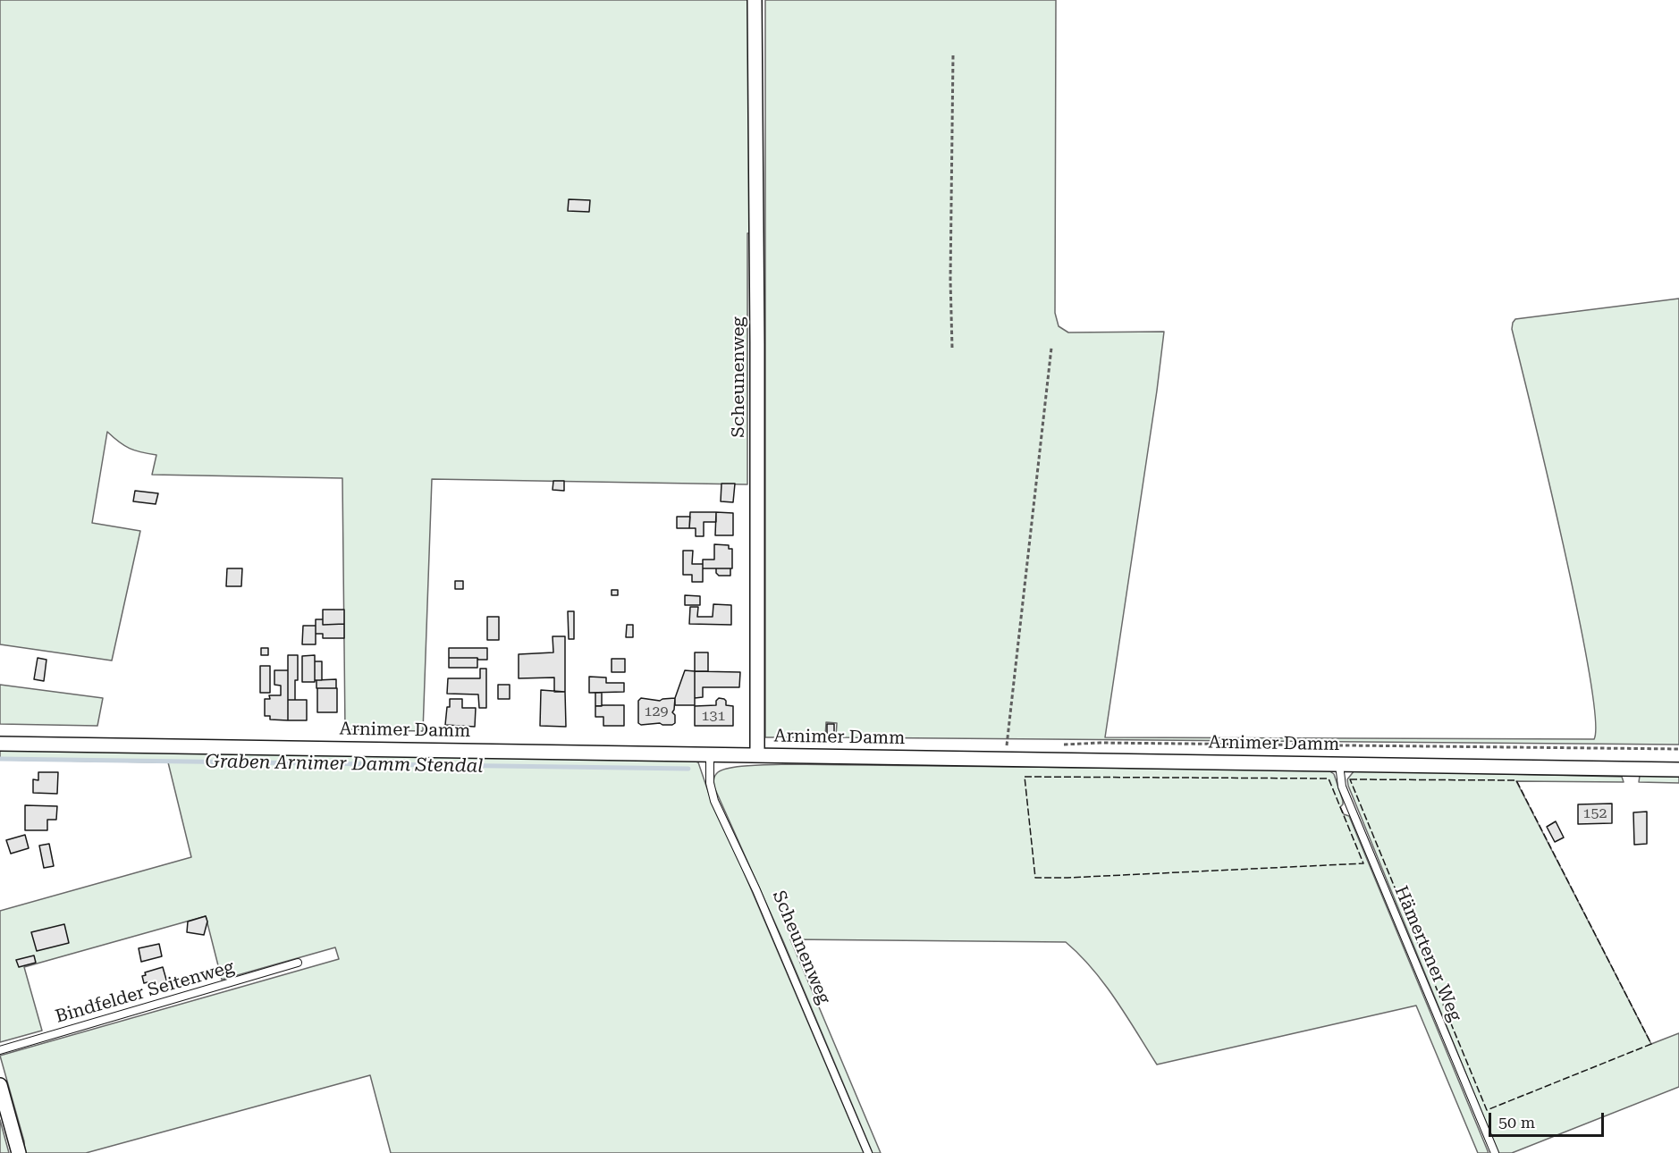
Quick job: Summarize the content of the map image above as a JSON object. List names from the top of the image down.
{
  "streets": {
    "street": ["Scheunenweg", "Arnimer Damm"],
    "lane": ["Hämertener Weg", "Bindfelder Seitenweg"]
  },
  "crossings": [
    ["Scheunenweg", "Arnimer Damm"],
    ["Arnimer Damm", "Hämertener Weg"]
  ],
  "water": ["Graben Arnimer Damm Stendal"],
  "house_numbers": ["129", "131", "152"],
  "scale_bar": "50 m"
}
